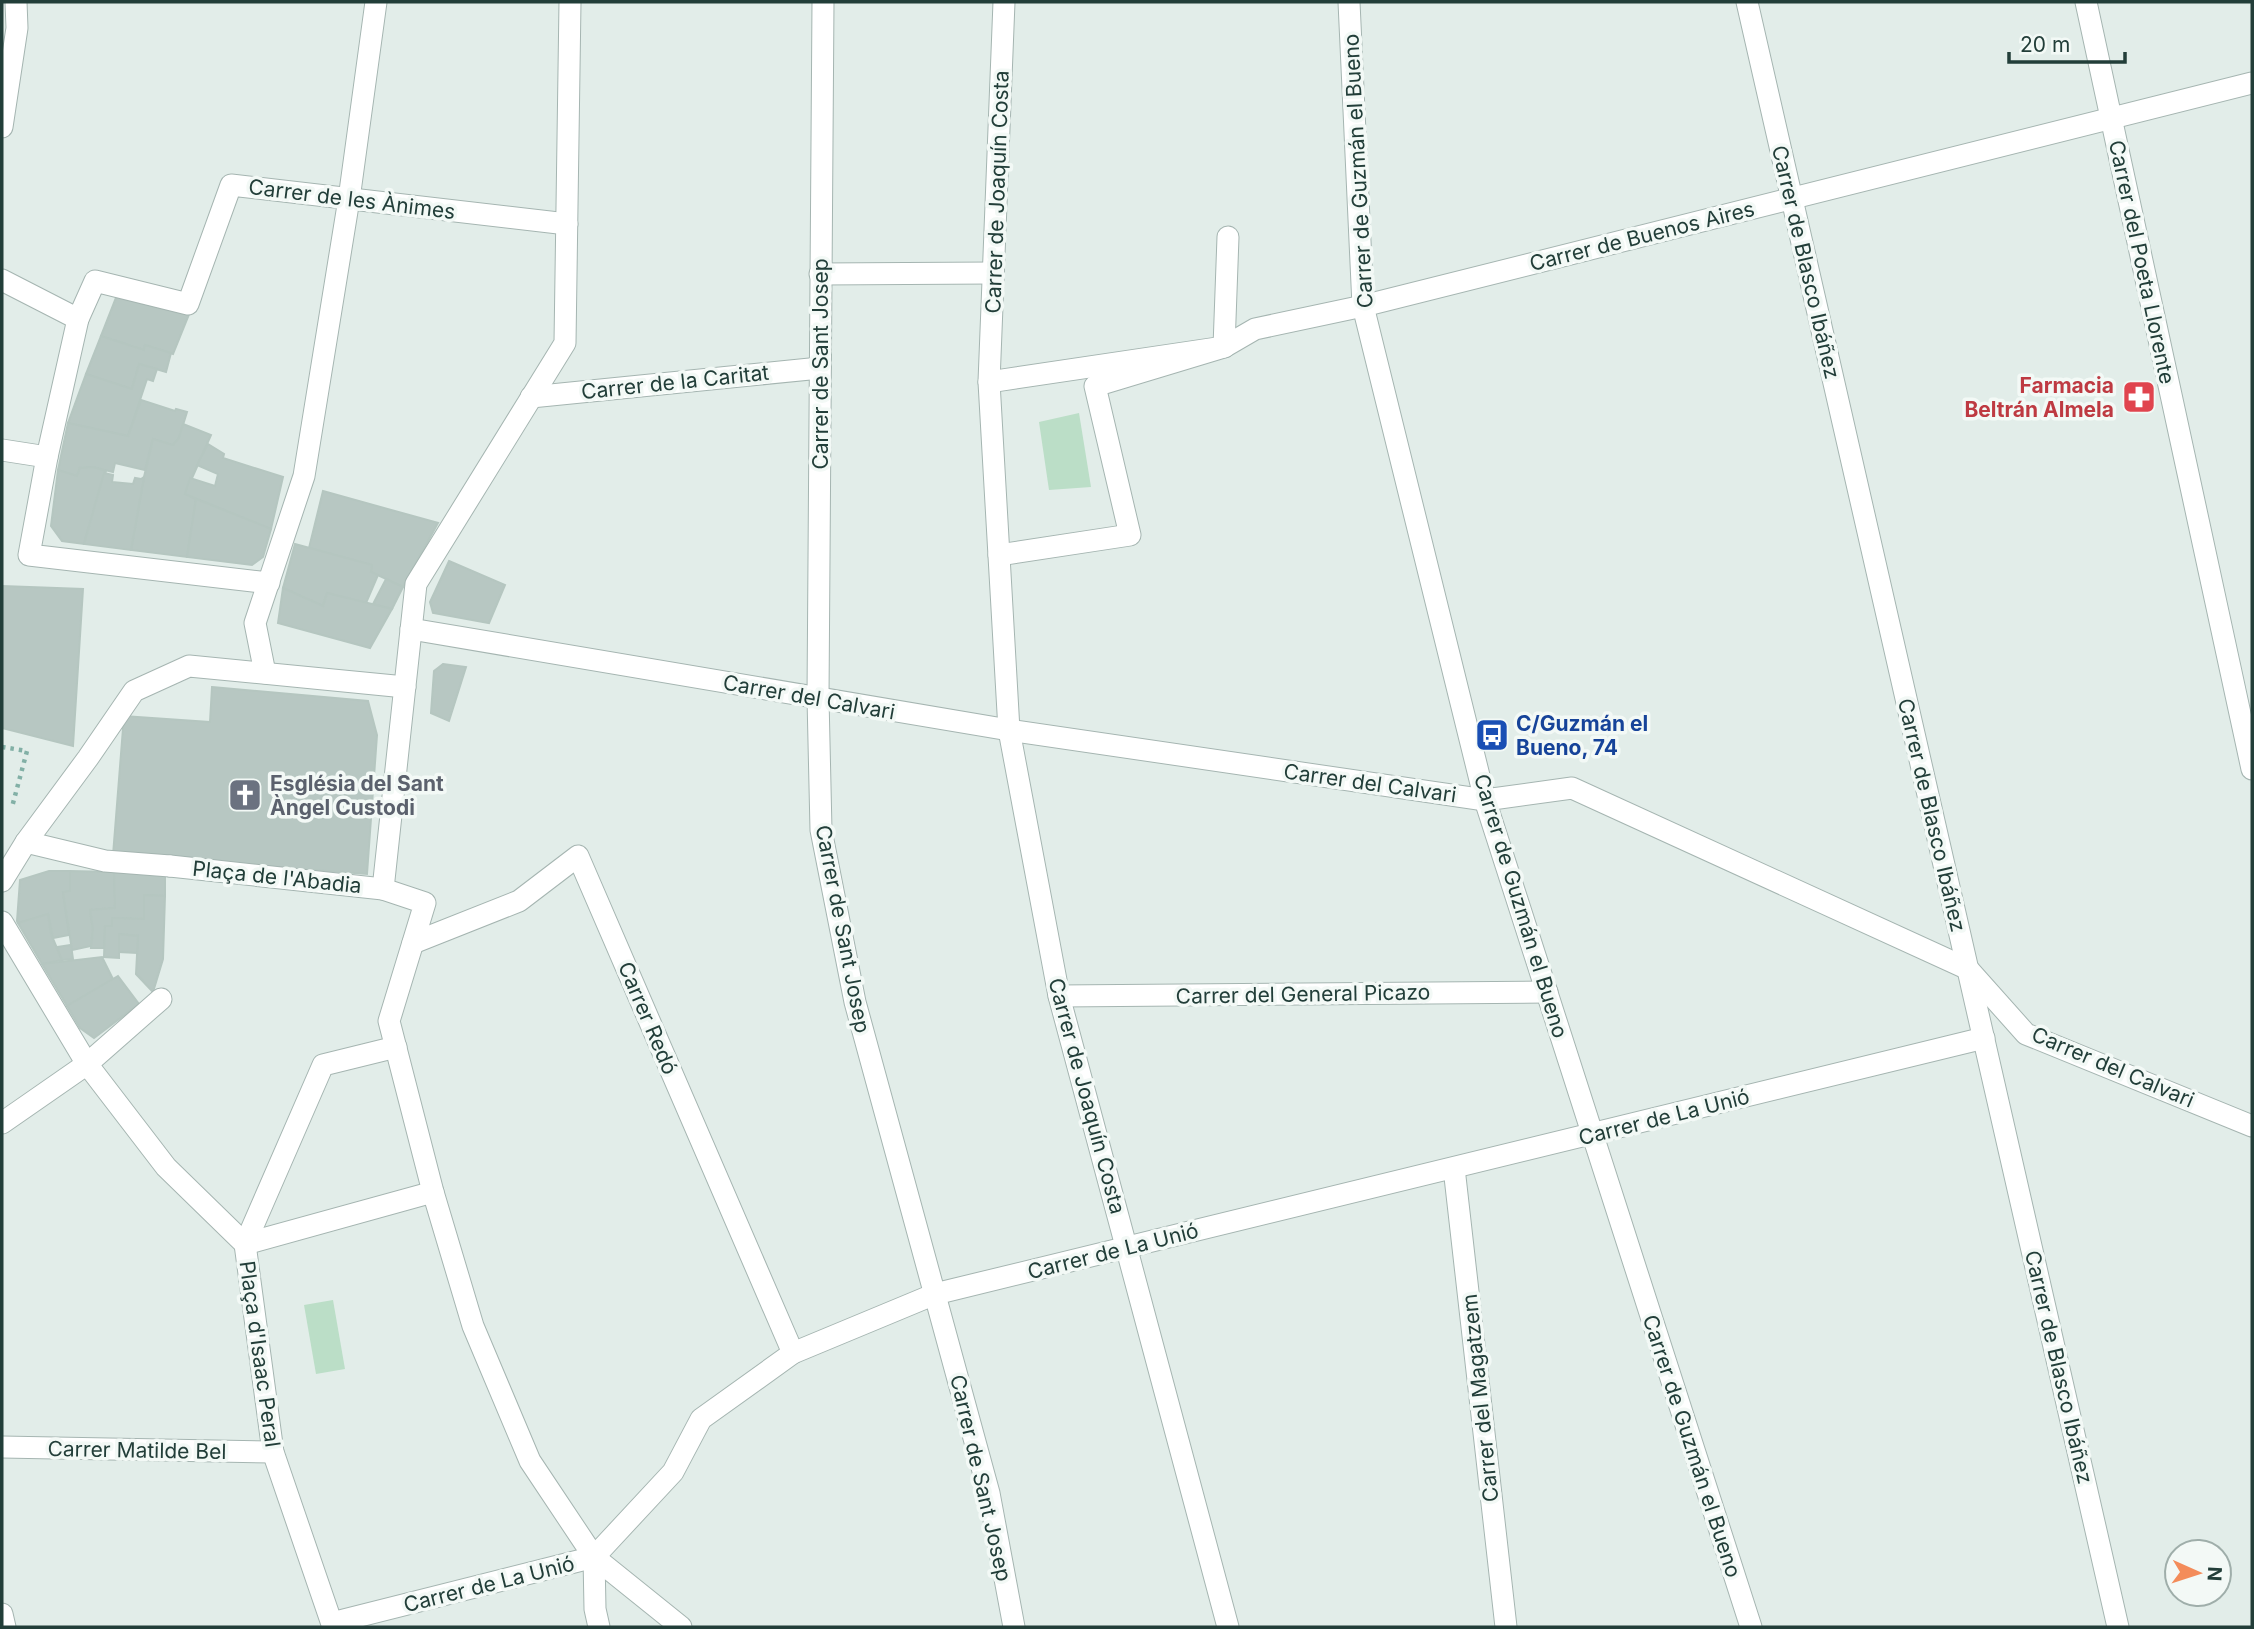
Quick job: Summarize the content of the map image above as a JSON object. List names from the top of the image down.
{
  "streets": {
    "street": [
      "Carrer de Guzmán el Bueno",
      "Carrer de Joaquín Costa",
      "Carrer de les Ànimes",
      "Carrer de Buenos Aires",
      "Carrer de Blasco Ibáñez",
      "Carrer del Poeta Llorente",
      "Carrer de Sant Josep",
      "Carrer de la Caritat",
      "Carrer del Calvari",
      "Plaça de l'Abadia",
      "Carrer del General Picazo",
      "Carrer Redó",
      "Carrer de La Unió",
      "Plaça d'Isaac Peral",
      "Carrer del Magatzem",
      "Carrer Matilde Bel"
    ]
  },
  "crossings": [
    ["Carrer de Guzmán el Bueno", "Carrer de Buenos Aires"],
    ["Carrer de Guzmán el Bueno", "Carrer del Calvari"],
    ["Carrer de Guzmán el Bueno", "Carrer del General Picazo"],
    ["Carrer de Guzmán el Bueno", "Carrer de La Unió"],
    ["Carrer de Joaquín Costa", "Carrer del Calvari"],
    ["Carrer de Joaquín Costa", "Carrer del General Picazo"],
    ["Carrer de Joaquín Costa", "Carrer de La Unió"],
    ["Carrer de Buenos Aires", "Carrer de Blasco Ibáñez"],
    ["Carrer de Buenos Aires", "Carrer del Poeta Llorente"],
    ["Carrer de Blasco Ibáñez", "Carrer del Calvari"],
    ["Carrer de Blasco Ibáñez", "Carrer de La Unió"],
    ["Carrer de Sant Josep", "Carrer de la Caritat"],
    ["Carrer de Sant Josep", "Carrer del Calvari"],
    ["Carrer de Sant Josep", "Carrer de La Unió"],
    ["Plaça de l'Abadia", "Carrer Redó"],
    ["Carrer Redó", "Carrer de La Unió"],
    ["Carrer de La Unió", "Plaça d'Isaac Peral"],
    ["Carrer de La Unió", "Carrer del Magatzem"],
    ["Plaça d'Isaac Peral", "Carrer Matilde Bel"]
  ],
  "places": {
    "pharmacy": ["Farmacia Beltrán Almela"],
    "bus stop": ["C/Guzmán el Bueno, 74"],
    "church": ["Església del Sant Àngel Custodi"]
  },
  "scale_bar": "20 m",
  "north": "right"
}
